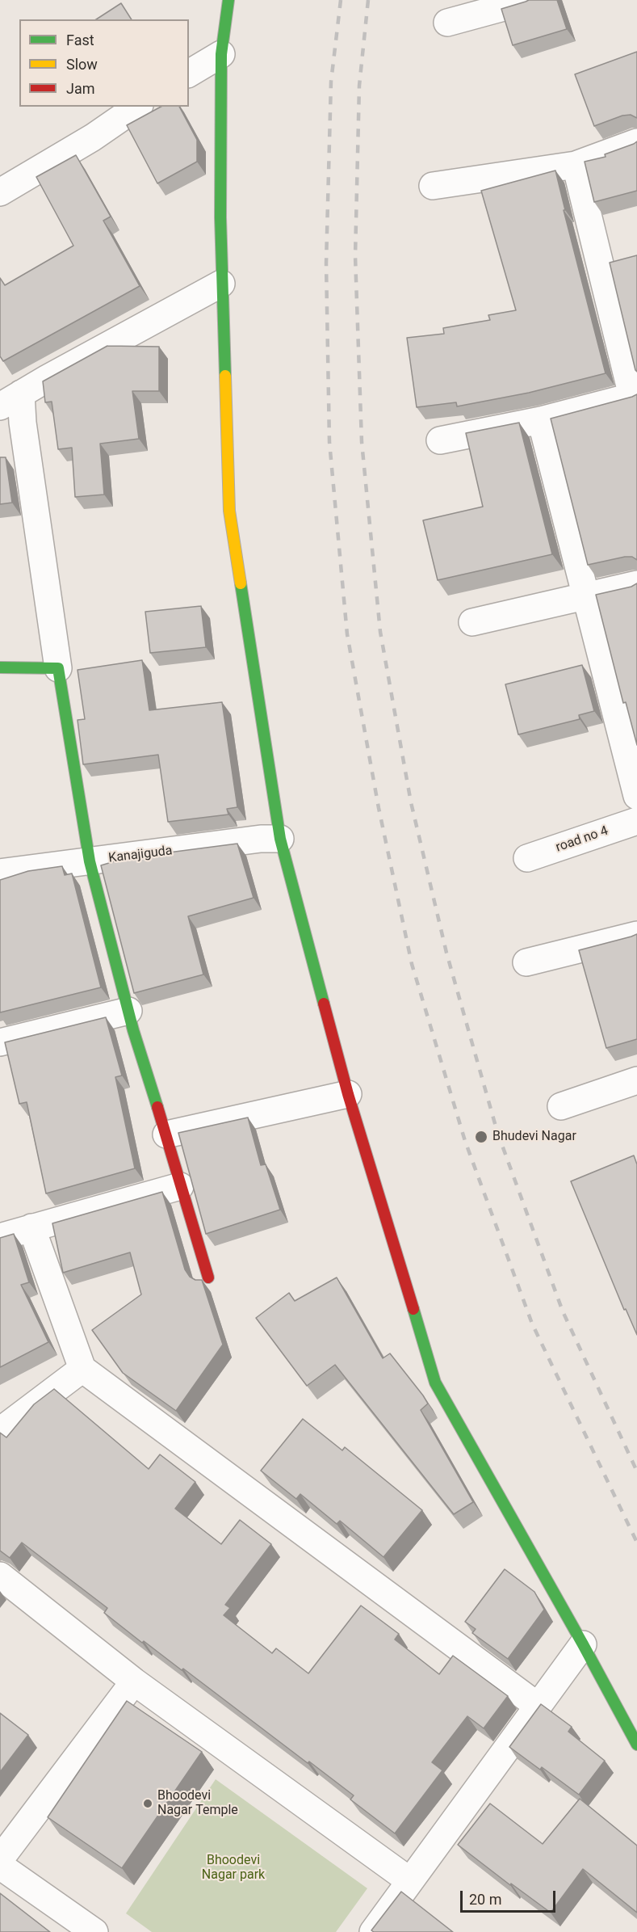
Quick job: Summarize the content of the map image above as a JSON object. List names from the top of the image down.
{
  "streets": {
    "street": ["road no 4", "Kanajiguda"]
  },
  "parks": ["Bhoodevi Nagar park"],
  "places": ["Bhudevi Nagar", "Bhoodevi Nagar Temple"],
  "legend": ["Fast", "Slow", "Jam"],
  "scale_bar": "20 m"
}
